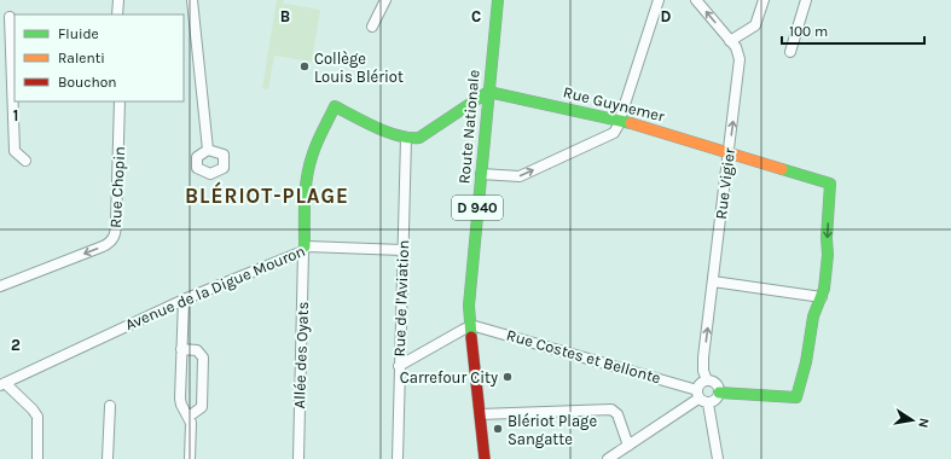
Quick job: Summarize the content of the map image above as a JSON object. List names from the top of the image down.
{
  "streets": {
    "street": [
      "Rue Guynemer",
      "Route Nationale",
      "Rue Vigier",
      "Rue Chopin",
      "D 940",
      "Avenue de la Digue Mouron",
      "Rue de l'Aviation",
      "Allée des Oyats",
      "Rue Costes et Bellonte"
    ]
  },
  "crossings": [
    ["Rue Guynemer", "Route Nationale"],
    ["Rue Guynemer", "Rue Vigier"],
    ["Route Nationale", "Rue Costes et Bellonte"],
    ["Rue Vigier", "Rue Costes et Bellonte"],
    ["Avenue de la Digue Mouron", "Rue de l'Aviation"],
    ["Avenue de la Digue Mouron", "Allée des Oyats"]
  ],
  "one_way": ["Rue Vigier", "Rue Chopin"],
  "districts": ["BLÉRIOT-PLAGE"],
  "places": ["Collège Louis Blériot", "Carrefour City", "Blériot Plage Sangatte"],
  "legend": ["Fluide", "Ralenti", "Bouchon"],
  "scale_bar": "100 m",
  "north": "right",
  "grid": {
    "columns": ["B", "C", "D"],
    "rows": ["1", "2"]
  }
}
